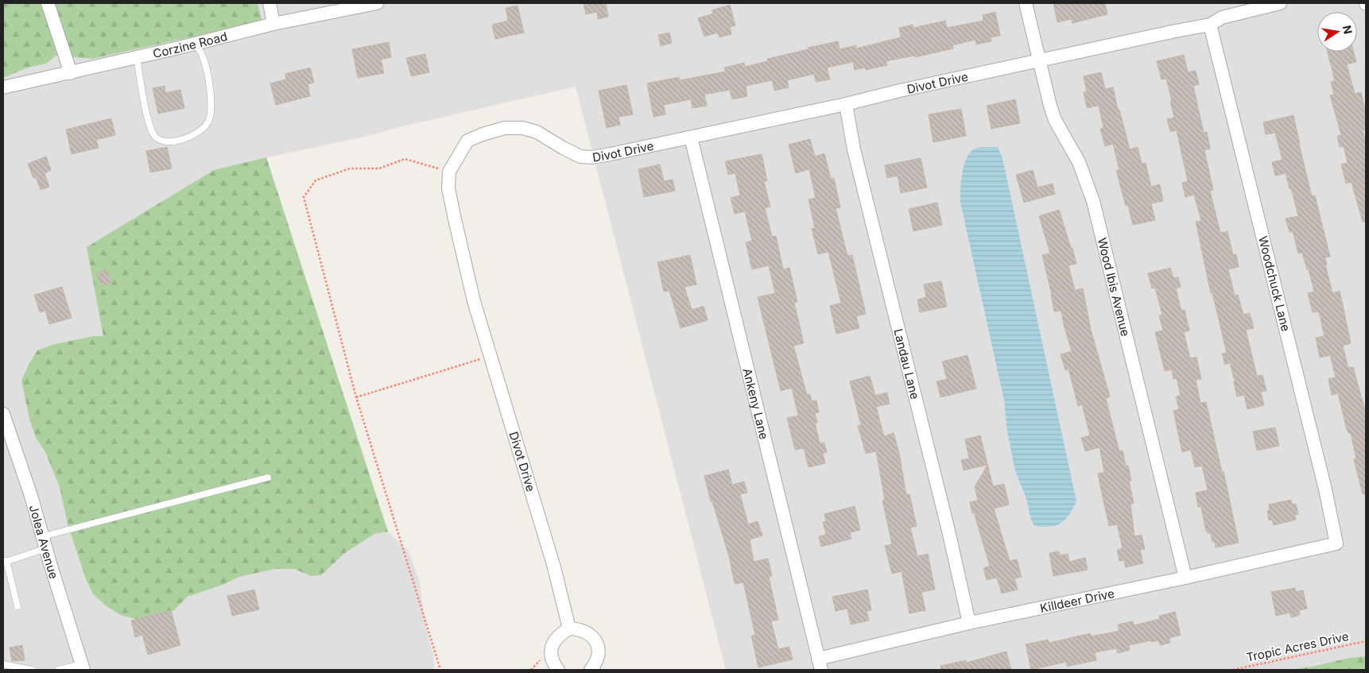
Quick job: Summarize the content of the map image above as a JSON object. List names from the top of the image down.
{
  "streets": {
    "street": [
      "Corzine Road",
      "Divot Drive",
      "Woodchuck Lane",
      "Wood Ibis Avenue",
      "Landau Lane",
      "Ankeny Lane",
      "Jolea Avenue",
      "Killdeer Drive"
    ],
    "path": ["Tropic Acres Drive"]
  },
  "crossings": [
    ["Divot Drive", "Woodchuck Lane"],
    ["Divot Drive", "Wood Ibis Avenue"],
    ["Divot Drive", "Landau Lane"],
    ["Divot Drive", "Ankeny Lane"],
    ["Woodchuck Lane", "Killdeer Drive"],
    ["Wood Ibis Avenue", "Killdeer Drive"],
    ["Landau Lane", "Killdeer Drive"],
    ["Ankeny Lane", "Killdeer Drive"]
  ],
  "north": "right"
}
